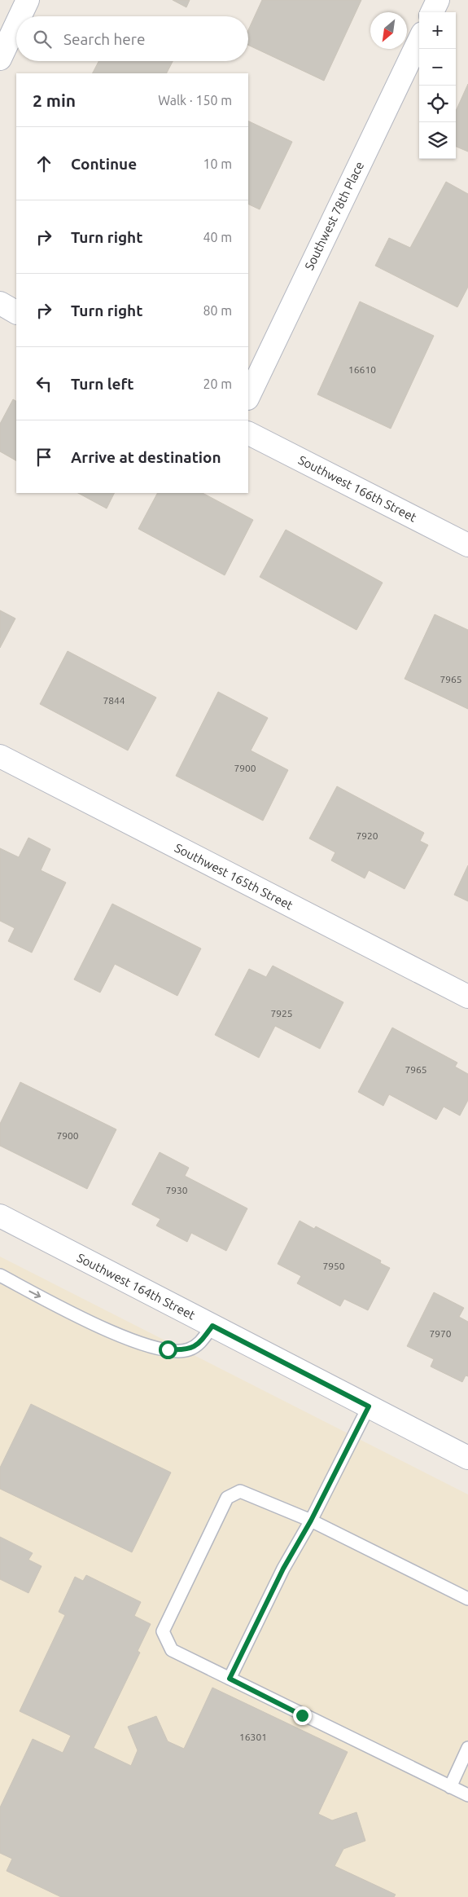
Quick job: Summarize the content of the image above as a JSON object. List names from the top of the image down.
{
  "streets": {
    "street": [
      "Southwest 78th Place",
      "Southwest 166th Street",
      "Southwest 165th Street",
      "Southwest 164th Street"
    ]
  },
  "house_numbers": [
    "16610",
    "7965",
    "7844",
    "7900",
    "7920",
    "7925",
    "7965",
    "7900",
    "7930",
    "7950",
    "7970",
    "16301"
  ],
  "north": "bottom left",
  "page": {
    "map_buttons": ["+", "−"],
    "search": "Search here",
    "heading": ["2 min", "Walk · 150 m"],
    "list": [
      ["Continue", "10 m"],
      ["Turn right", "40 m"],
      ["Turn right", "80 m"],
      ["Turn left", "20 m"],
      "Arrive at destination"
    ]
  }
}
